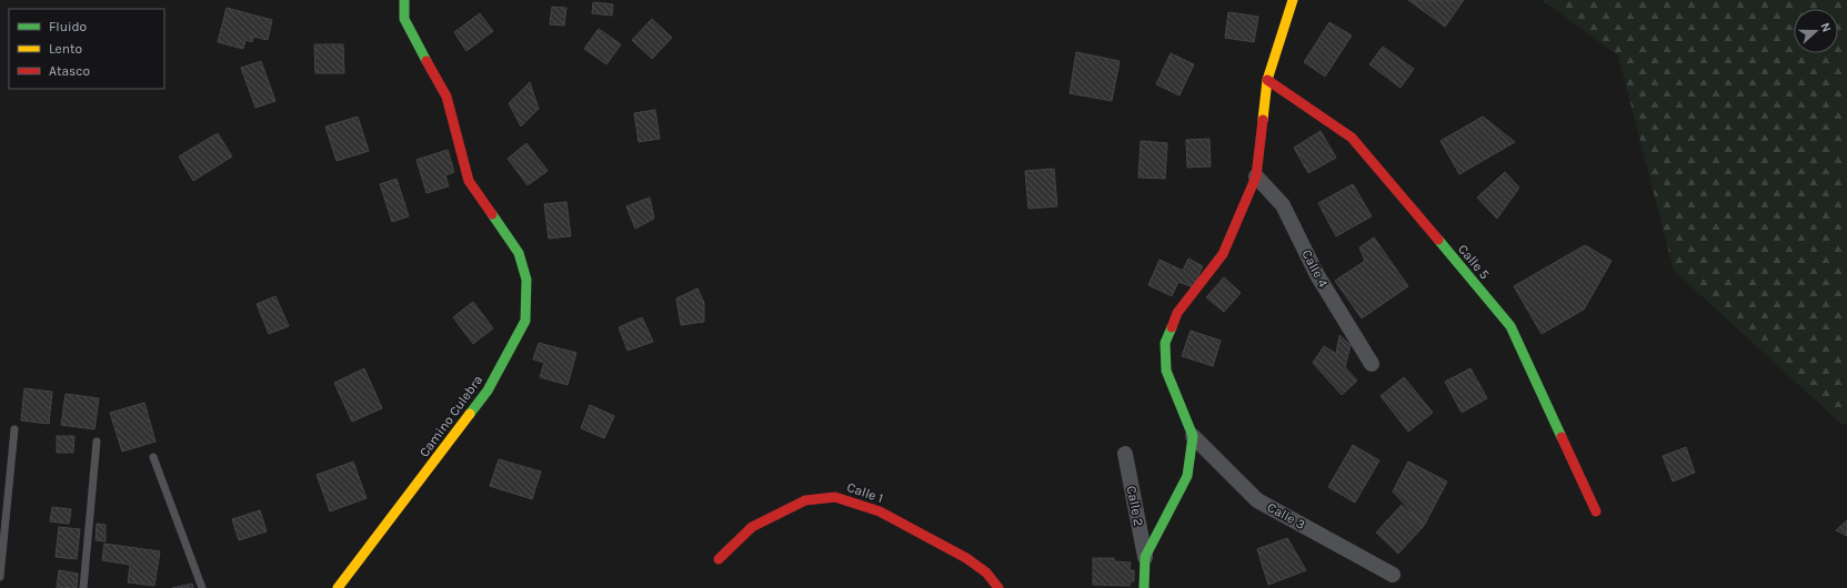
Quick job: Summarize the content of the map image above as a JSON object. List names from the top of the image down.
{
  "streets": {
    "street": [
      "Calle 5",
      "Calle 4",
      "Camino Culebra",
      "Calle 1",
      "Calle 2",
      "Calle 3"
    ]
  },
  "legend": ["Fluido", "Lento", "Atasco"],
  "north": "right"
}
